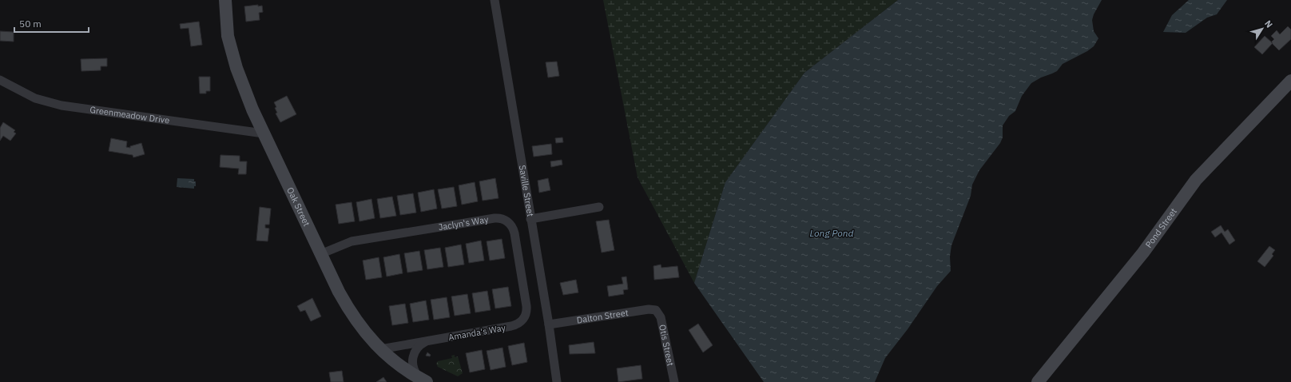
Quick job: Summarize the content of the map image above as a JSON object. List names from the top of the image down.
{
  "streets": {
    "street": [
      "Greenmeadow Drive",
      "Saville Street",
      "Oak Street",
      "Jaclyn's Way",
      "Pond Street",
      "Dalton Street",
      "Amanda's Way",
      "Otis Street"
    ]
  },
  "crossings": [
    ["Greenmeadow Drive", "Oak Street"],
    ["Saville Street", "Dalton Street"],
    ["Oak Street", "Jaclyn's Way"],
    ["Oak Street", "Amanda's Way"],
    ["Jaclyn's Way", "Amanda's Way"],
    ["Dalton Street", "Otis Street"]
  ],
  "water": ["Long Pond"],
  "scale_bar": "50 m",
  "north": "top right"
}
